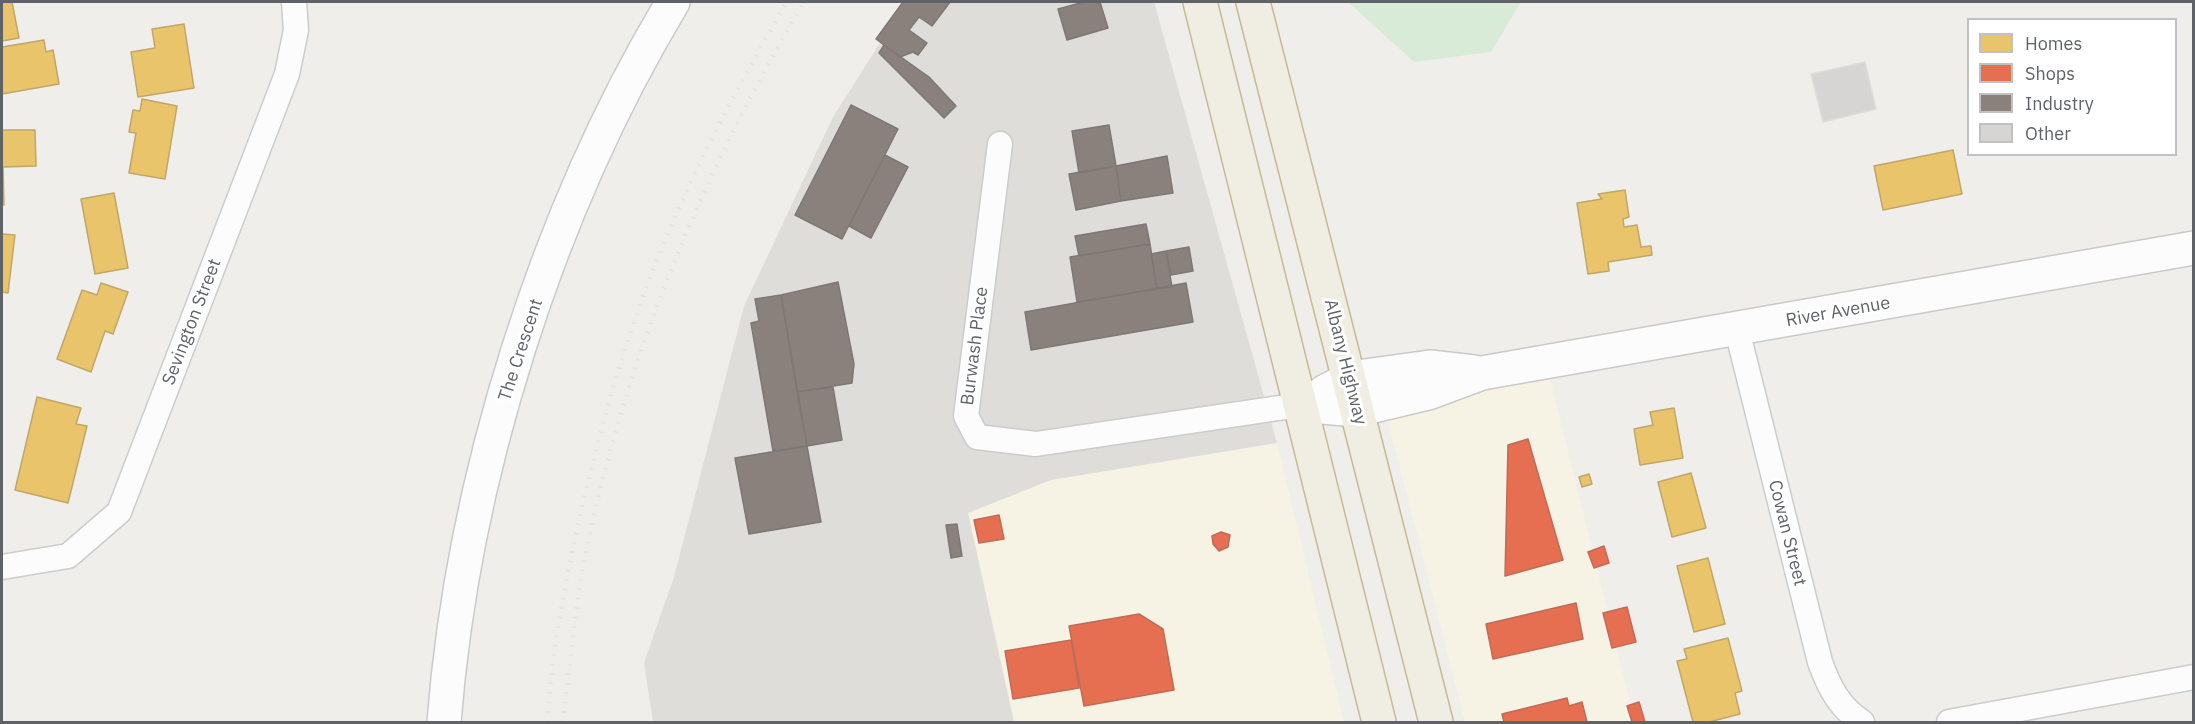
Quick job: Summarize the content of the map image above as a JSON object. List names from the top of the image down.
{
  "streets": {
    "highway": ["Albany Highway"],
    "street": [
      "River Avenue",
      "Sevington Street",
      "Burwash Place",
      "The Crescent",
      "Cowan Street"
    ]
  },
  "crossings": [
    ["River Avenue", "Burwash Place"],
    ["River Avenue", "Albany Highway"],
    ["River Avenue", "Cowan Street"]
  ],
  "legend": [
    "Homes",
    "Shops",
    "Industry",
    "Other"
  ]
}
